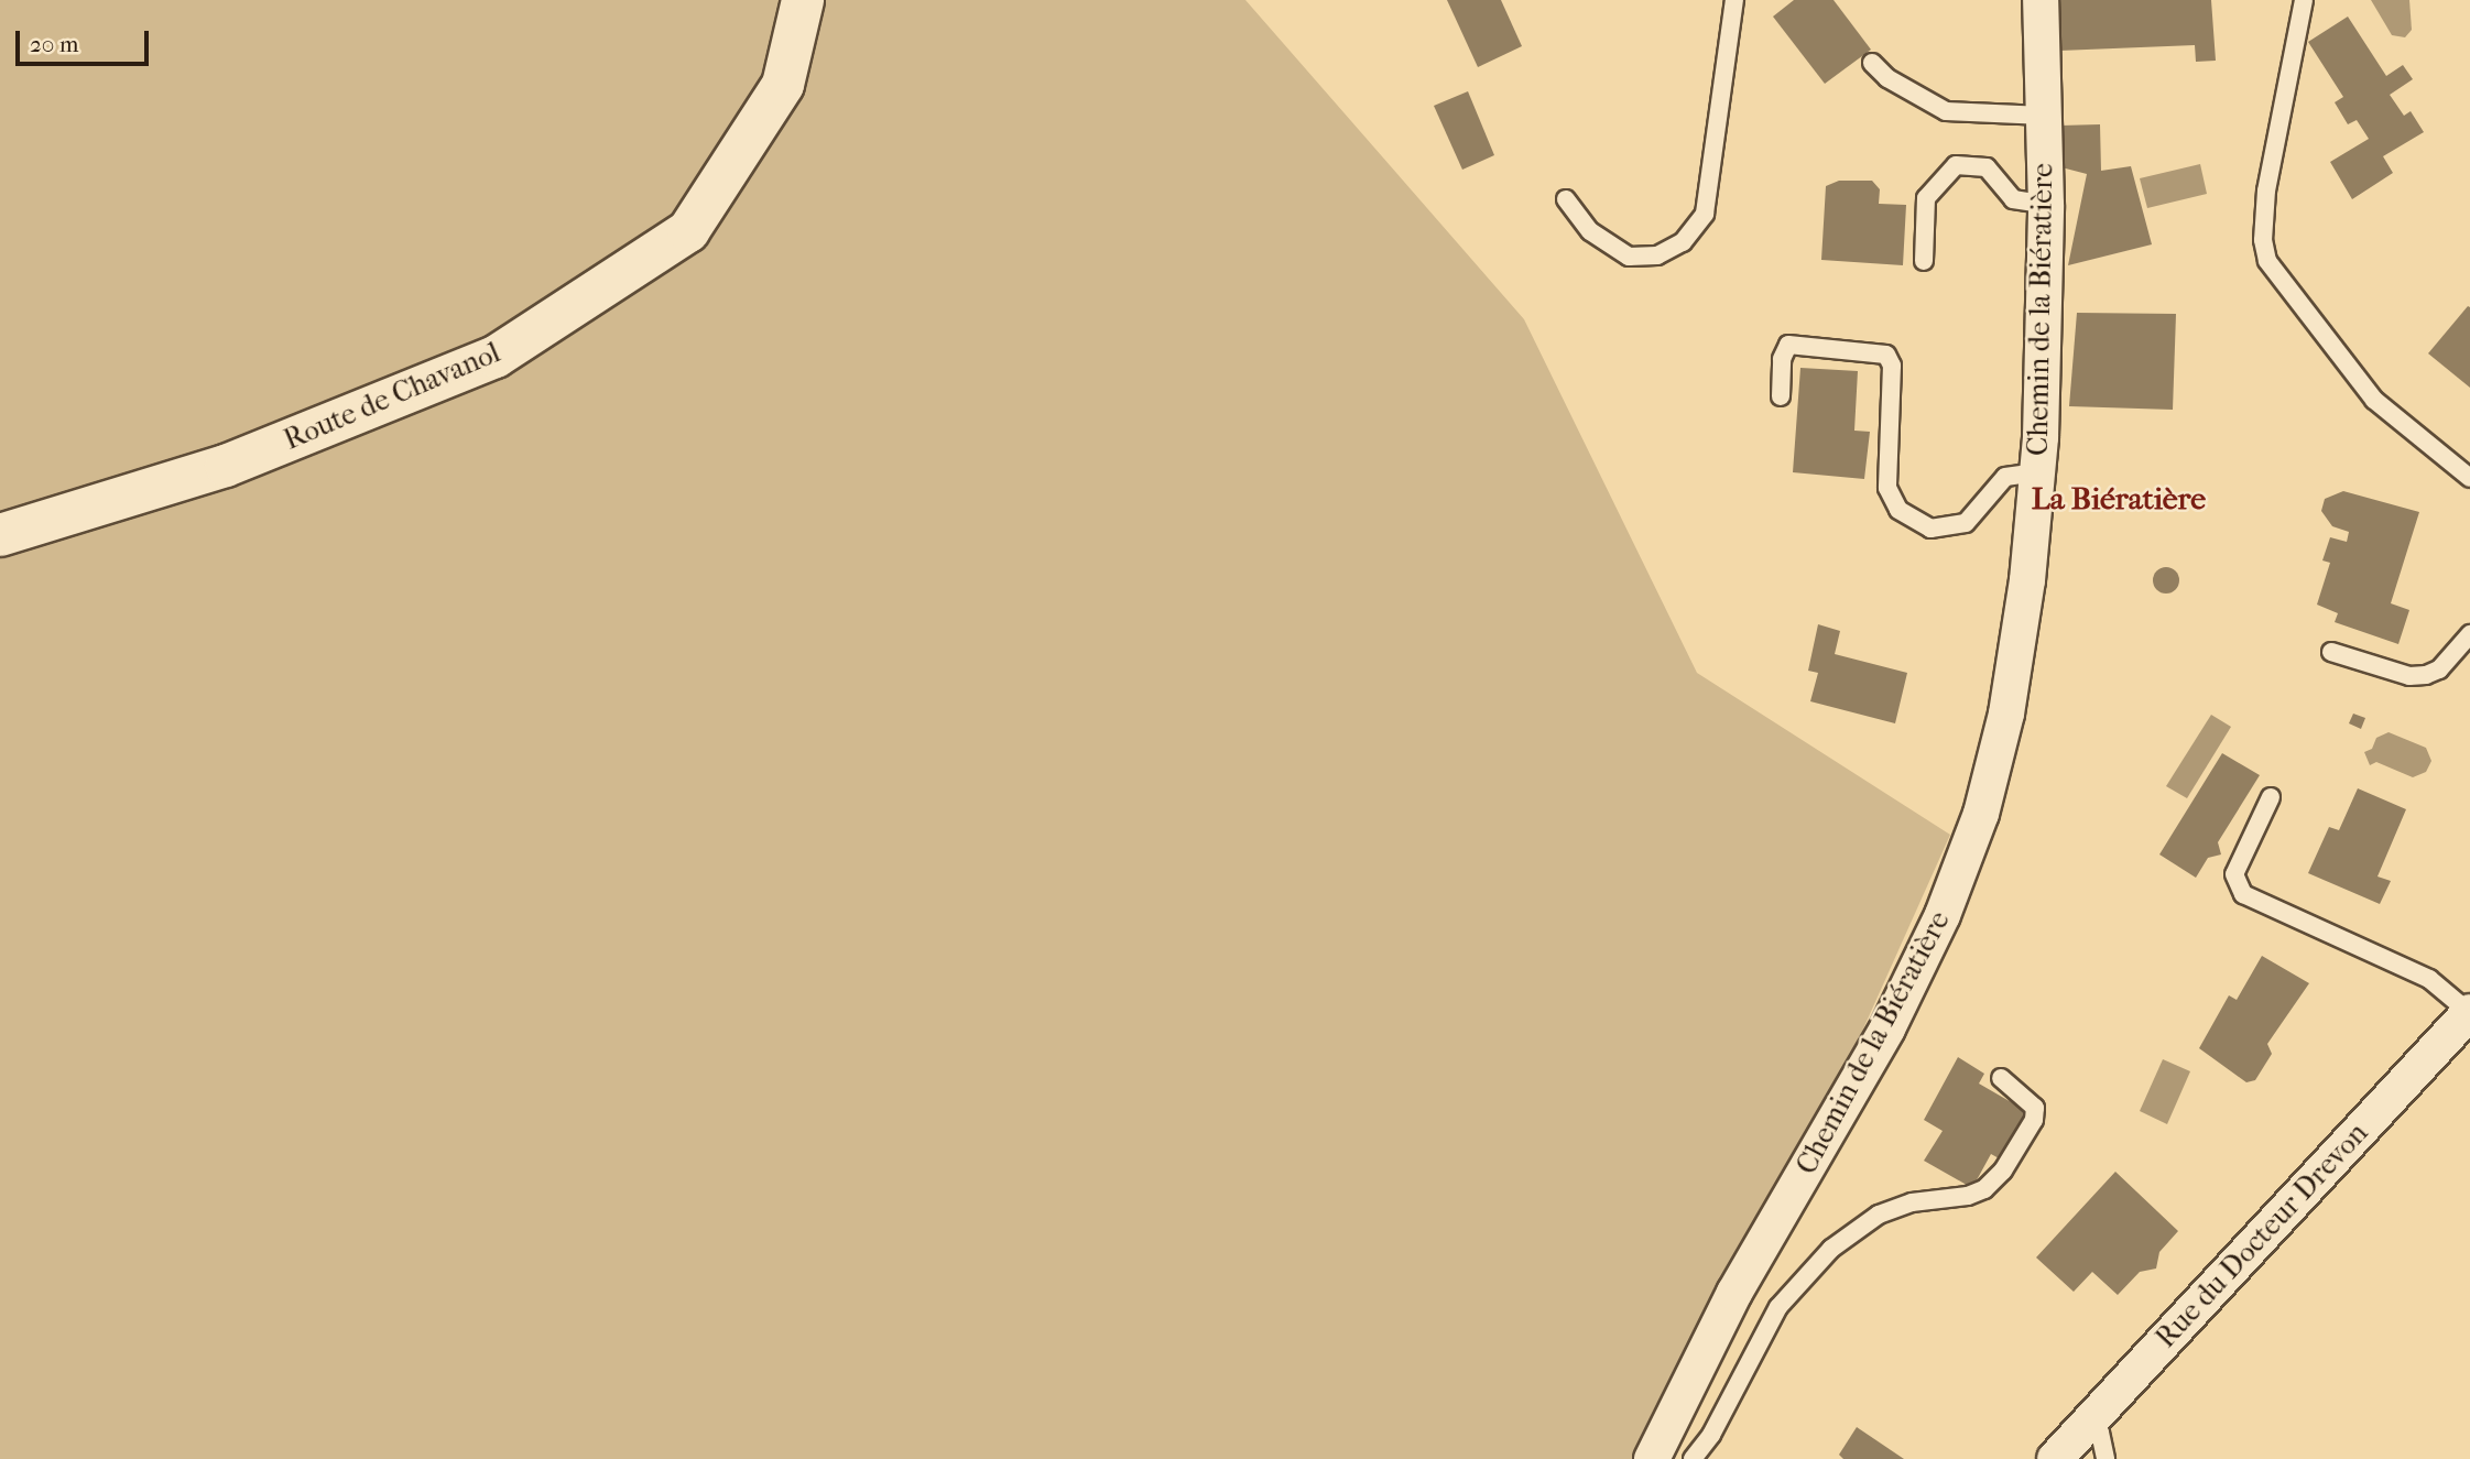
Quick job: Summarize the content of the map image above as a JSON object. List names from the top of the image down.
{
  "streets": {
    "street": ["Chemin de la Biératière", "Route de Chavanol", "Rue du Docteur Drevon"]
  },
  "districts": ["La Biératière"],
  "scale_bar": "20 m"
}
